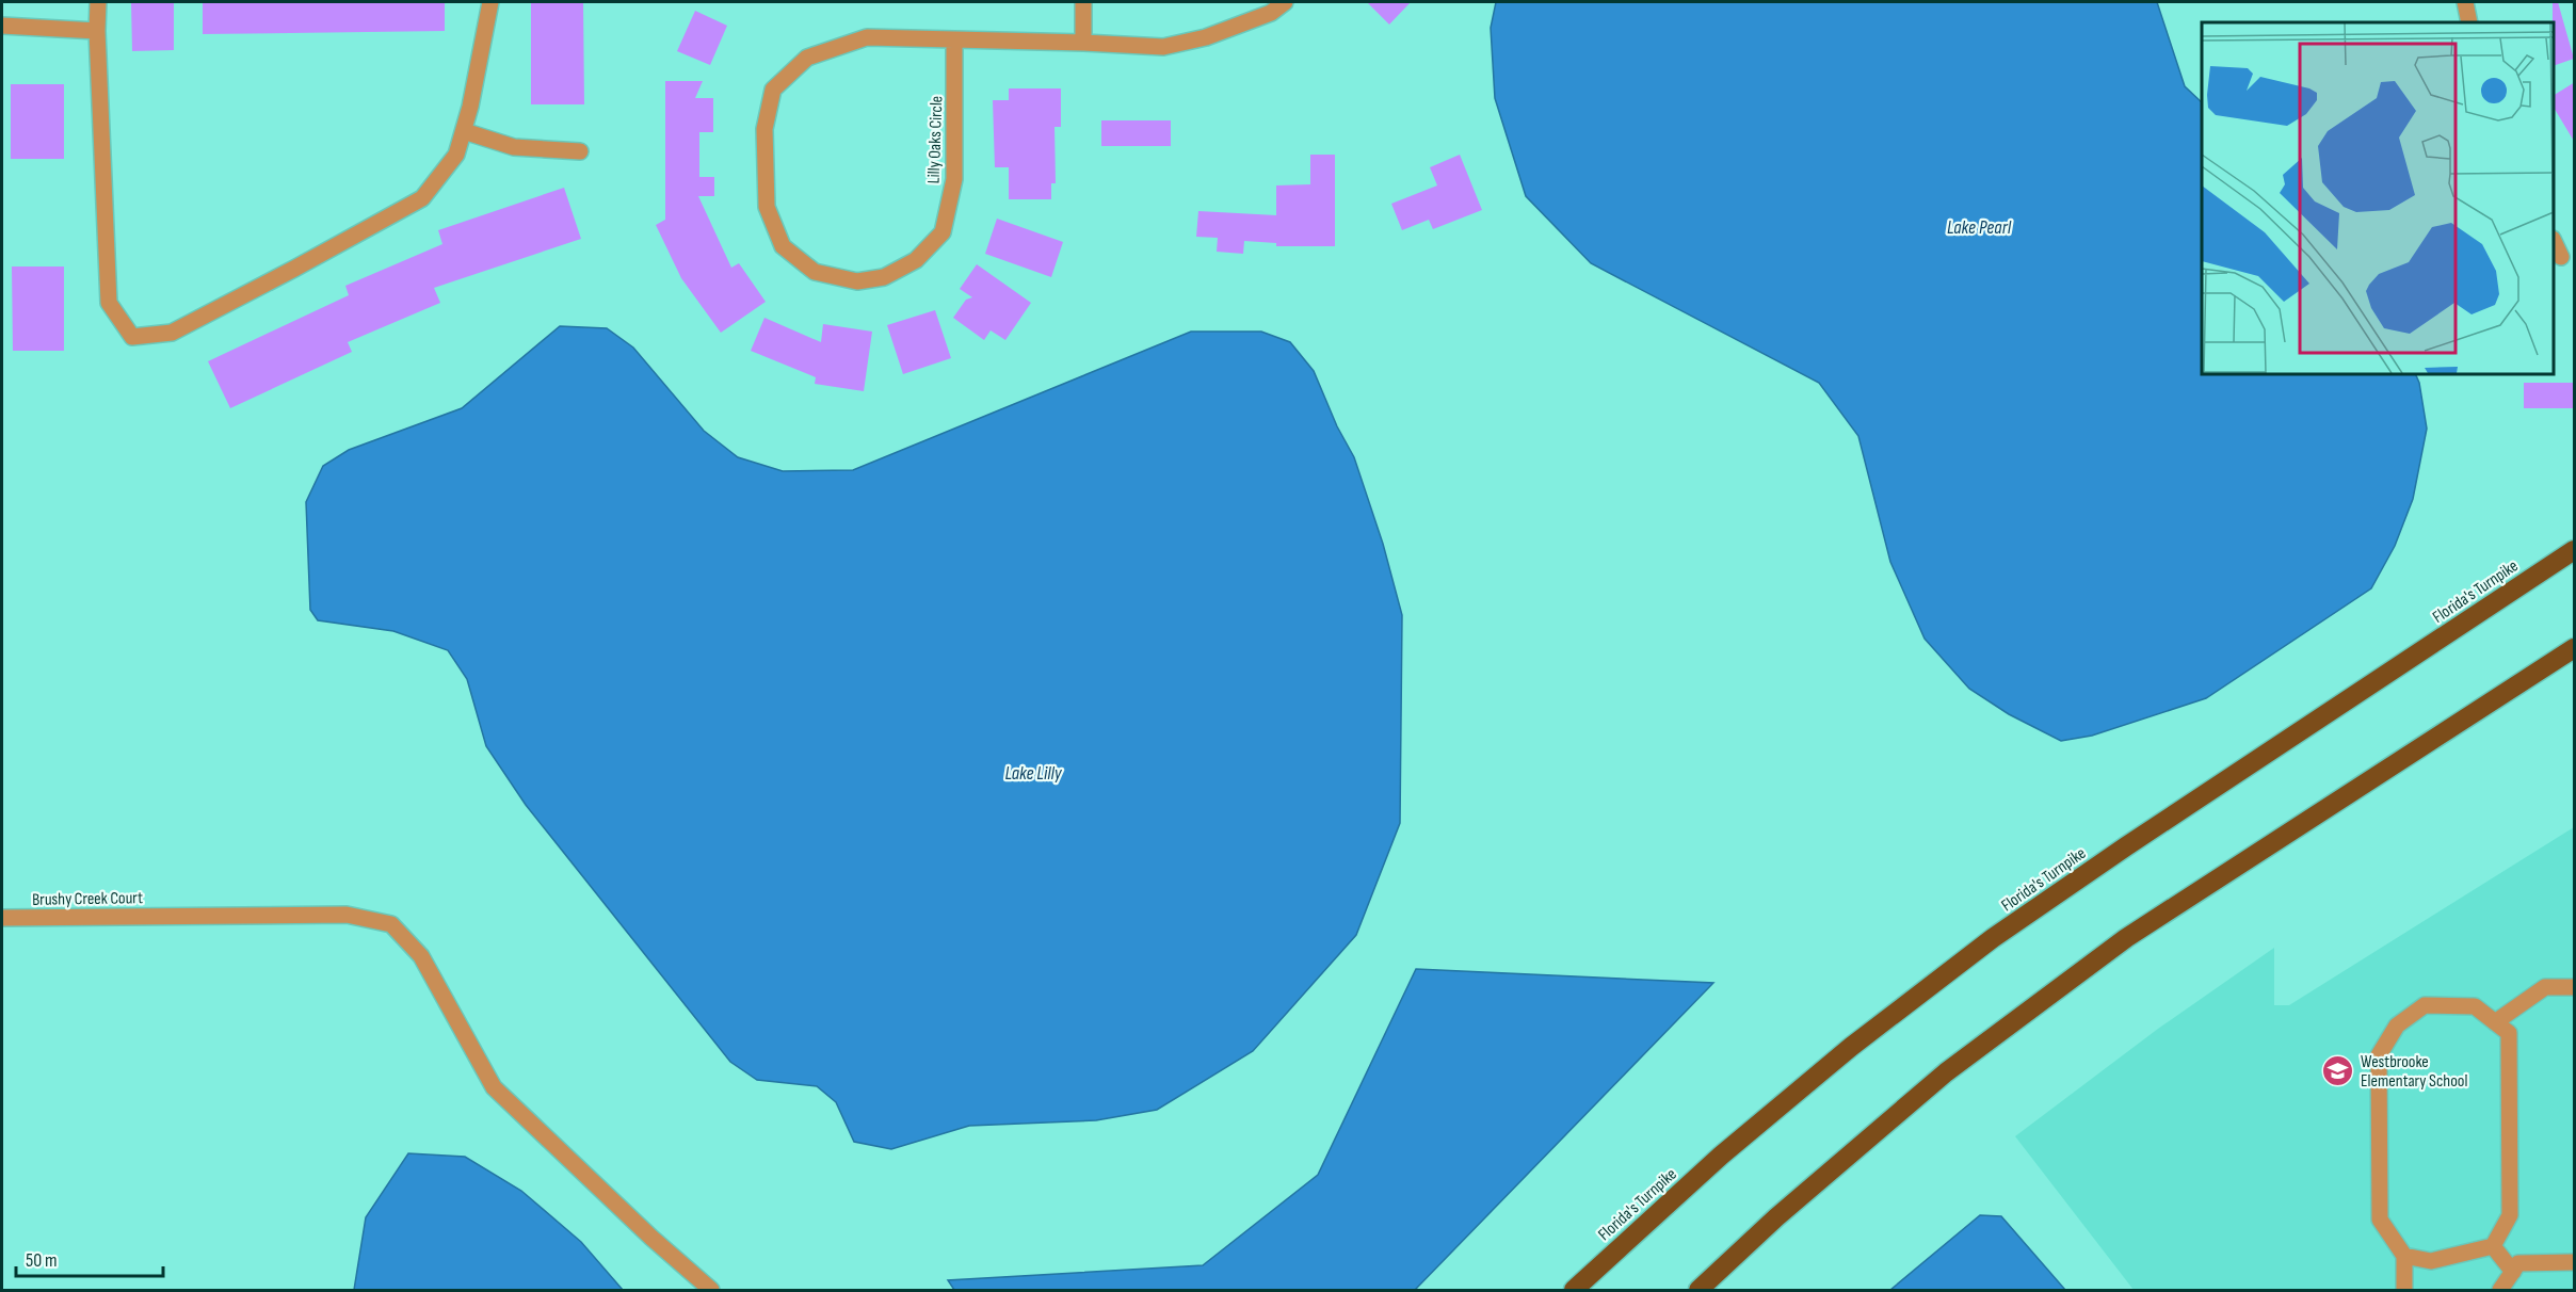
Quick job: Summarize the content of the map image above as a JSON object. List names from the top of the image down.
{
  "streets": {
    "highway": ["Florida's Turnpike"],
    "street": ["Lilly Oaks Circle", "Brushy Creek Court"]
  },
  "water": ["Lake Pearl", "Lake Lilly"],
  "places": {
    "school or university": ["Westbrooke Elementary School"]
  },
  "scale_bar": "50 m"
}
